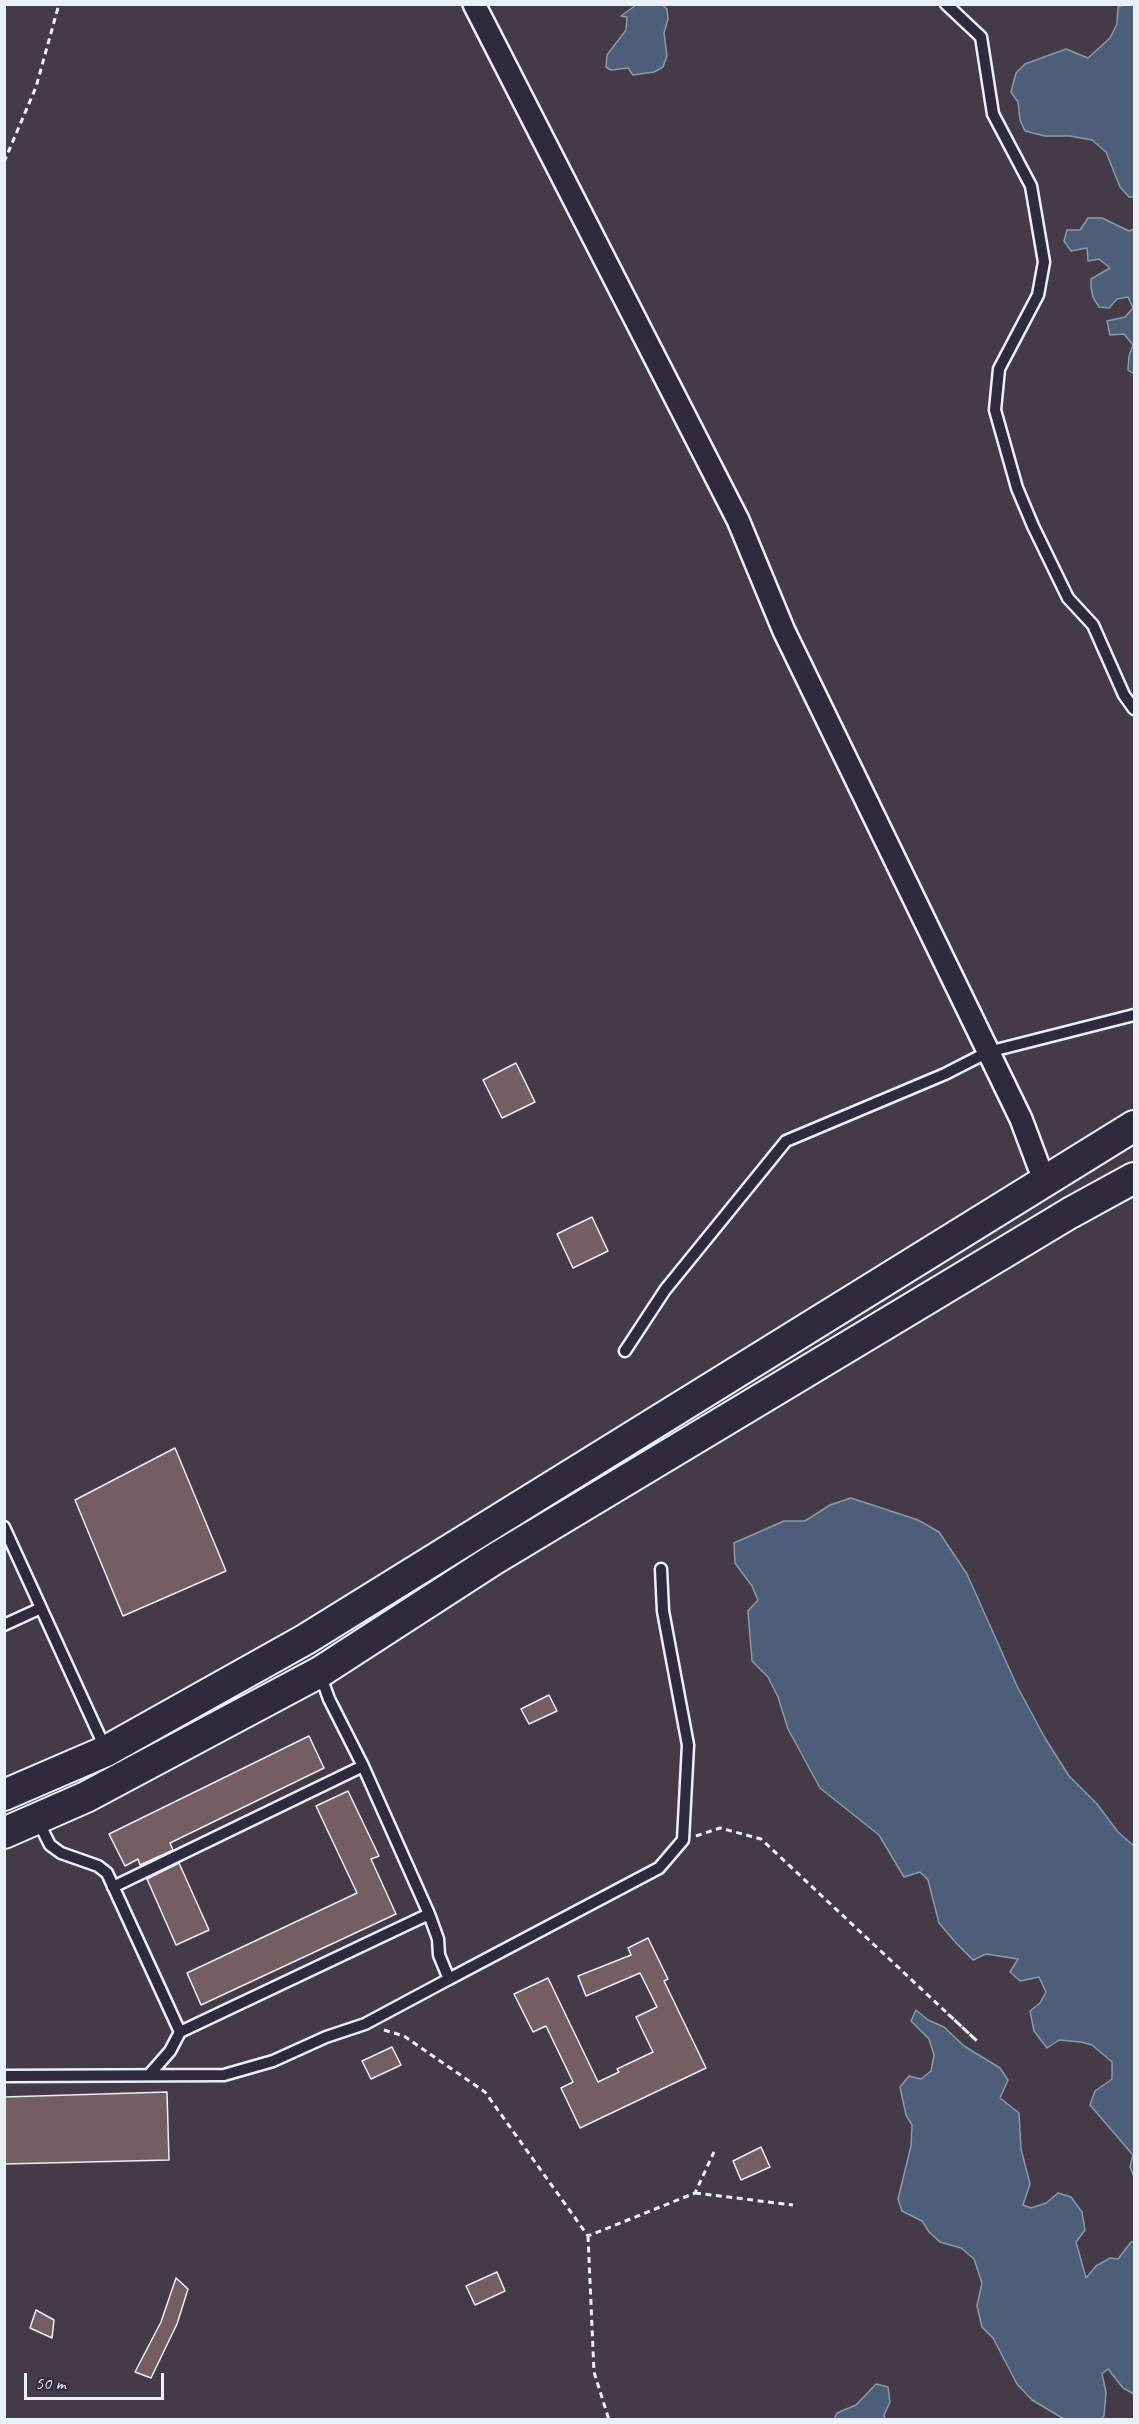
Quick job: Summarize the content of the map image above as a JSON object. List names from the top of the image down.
{
  "scale_bar": "50 m"
}
